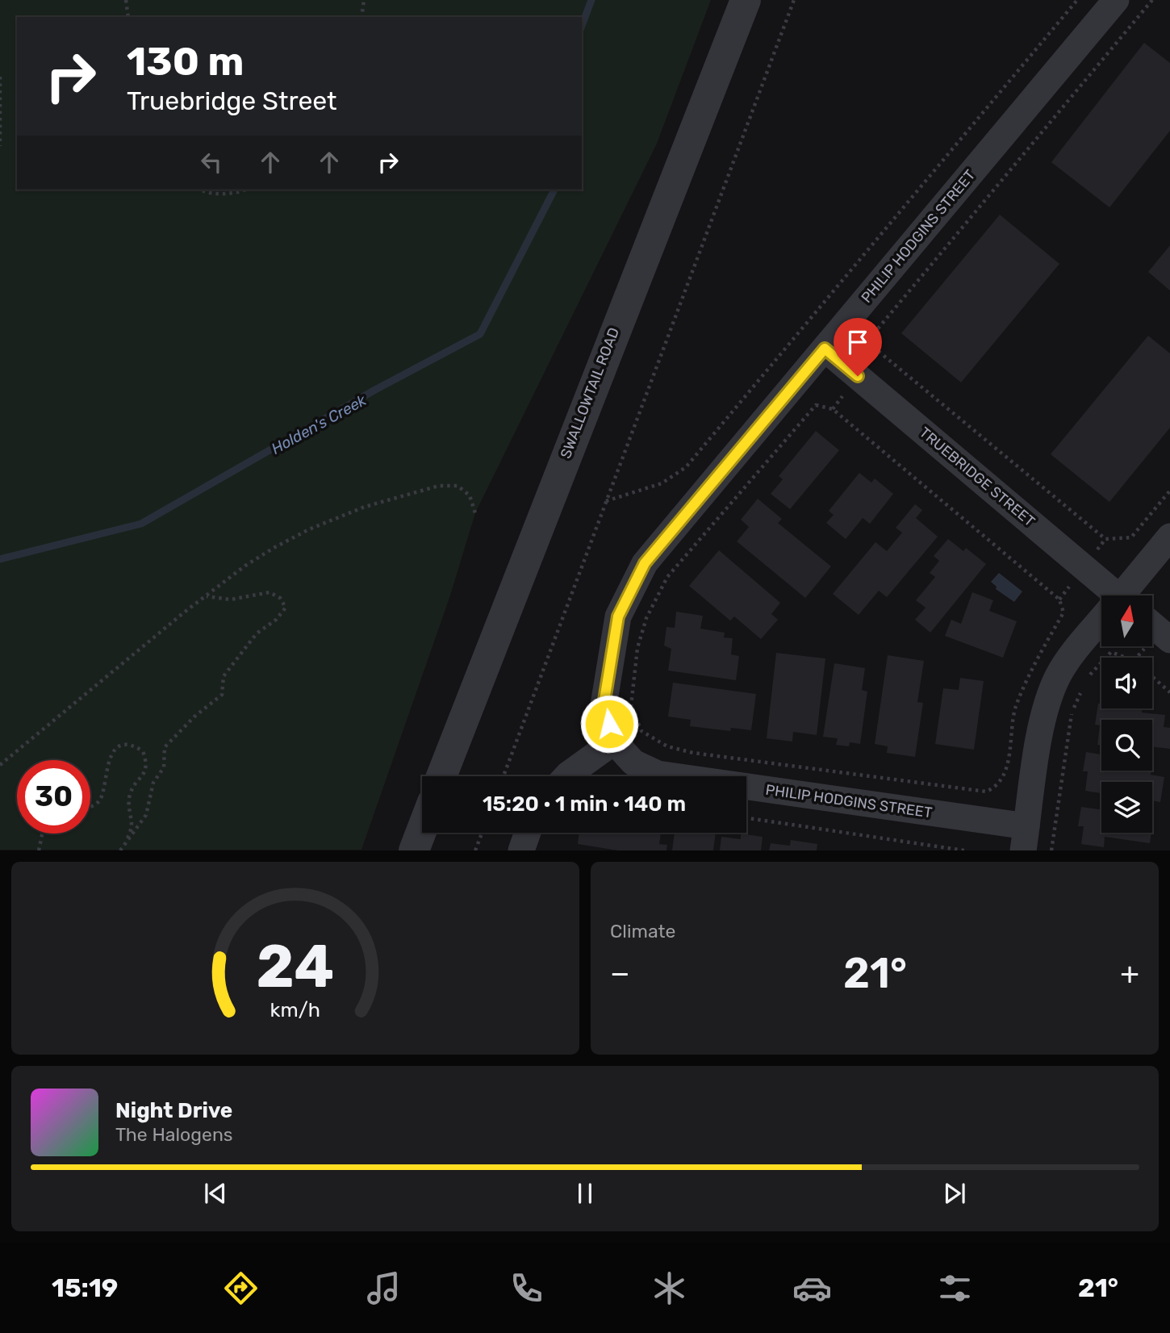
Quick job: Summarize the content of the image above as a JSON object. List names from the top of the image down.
{
  "streets": {
    "street": ["PHILIP HODGINS STREET", "SWALLOWTAIL ROAD", "TRUEBRIDGE STREET"]
  },
  "crossings": [
    ["PHILIP HODGINS STREET", "TRUEBRIDGE STREET"]
  ],
  "water": ["Holden's Creek"],
  "north": "top",
  "page": {
    "turn": ["130 m", "Truebridge Street"],
    "limit": "30",
    "trip": "15:20 · 1 min · 140 m",
    "tile": "Climate",
    "heat": ["−", "21°", "+"],
    "song": ["Night Drive", "The Halogens"],
    "tabs": ["15:19", "21°"],
    "gauge": ["24", "km/h"]
  }
}
